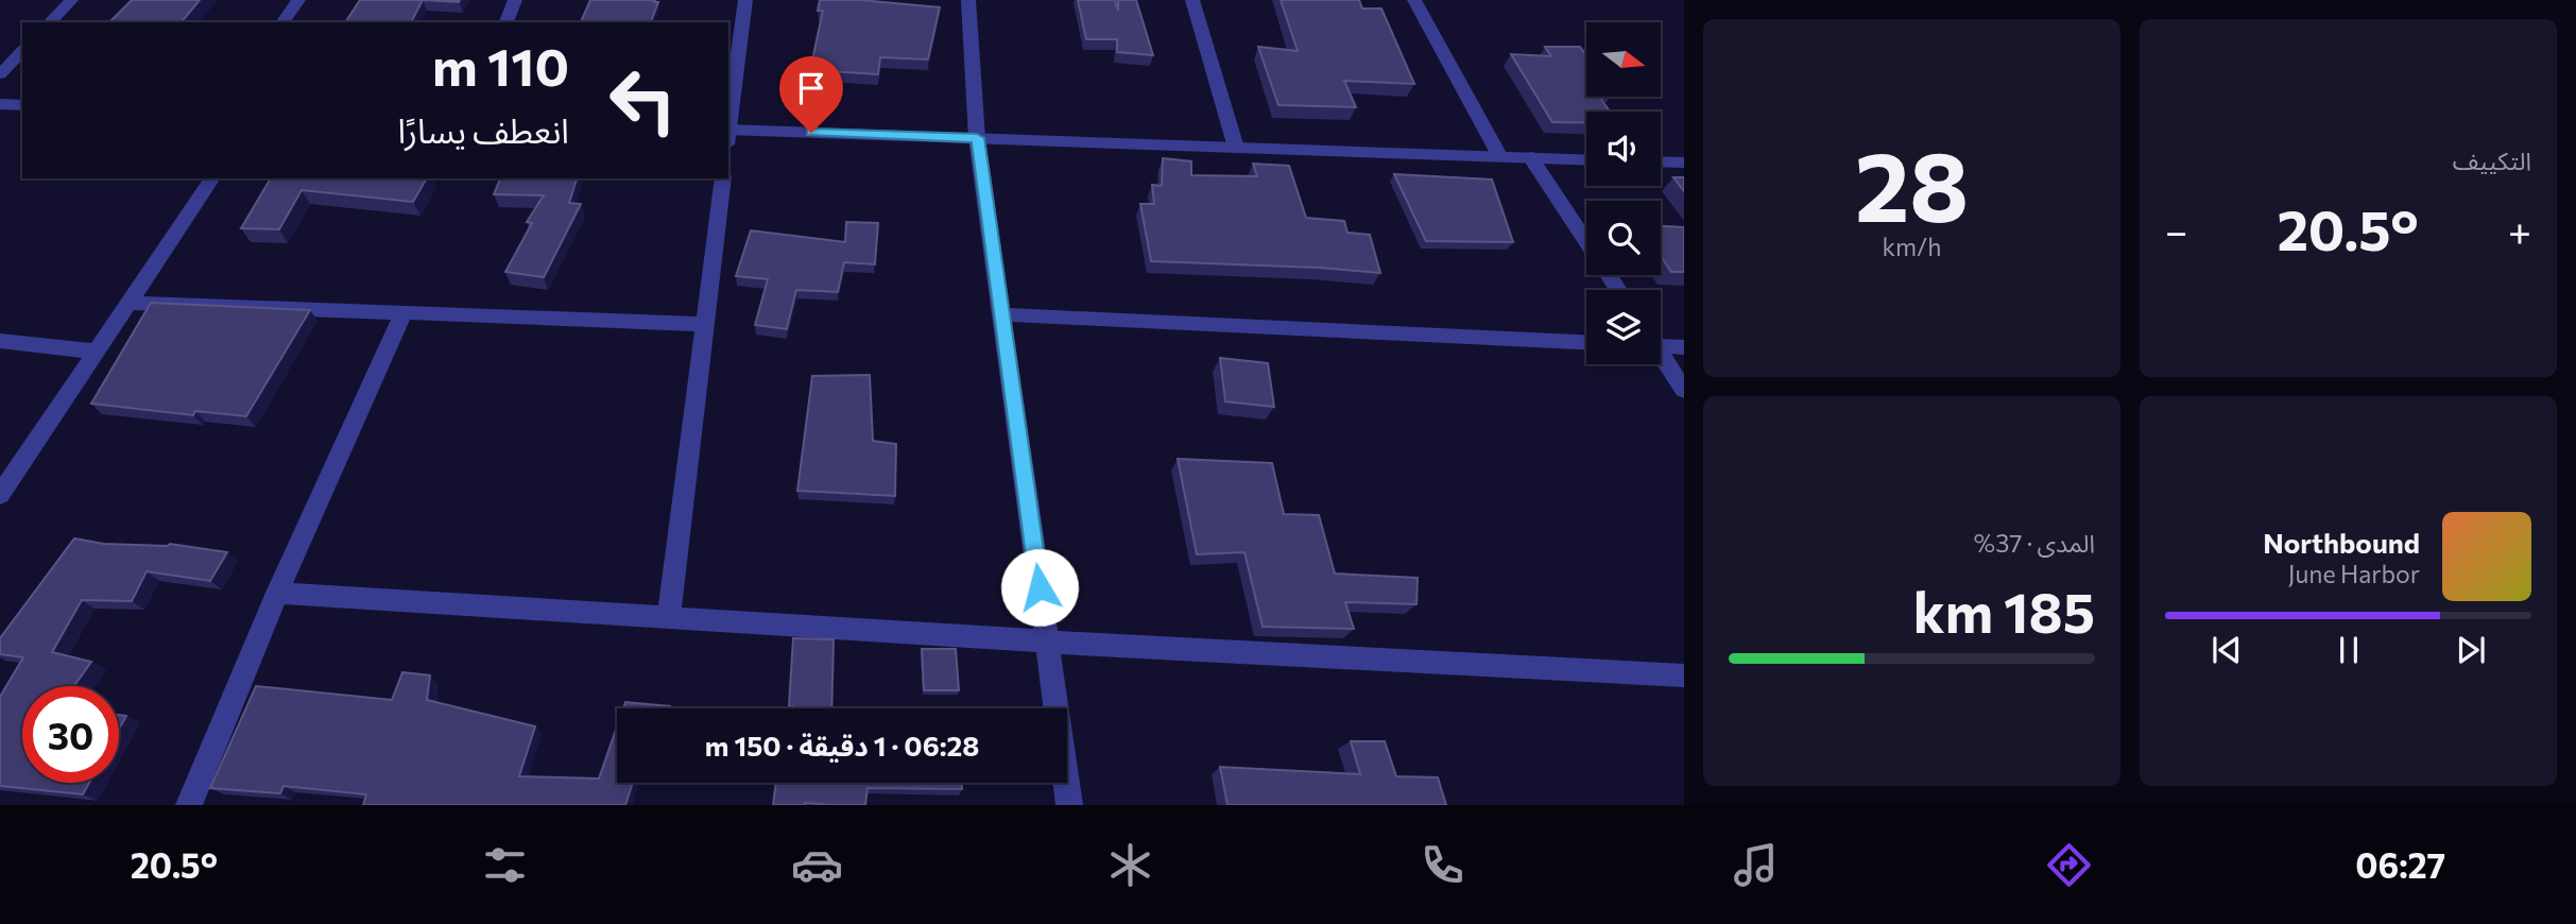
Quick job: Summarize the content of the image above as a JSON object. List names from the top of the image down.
{
  "north": "right",
  "page": {
    "tile": [
      "التكييف",
      ["28", "km/h"],
      ["المدى · 37%", "185 km"]
    ],
    "turn": ["110 m", "انعطف يسارًا"],
    "heat": ["−", "20.5°", "+"],
    "song": ["Northbound", "June Harbor"],
    "limit": "30",
    "trip": "06:28 · 1 دقيقة · 150 m",
    "tabs": ["06:27", "20.5°"]
  }
}
